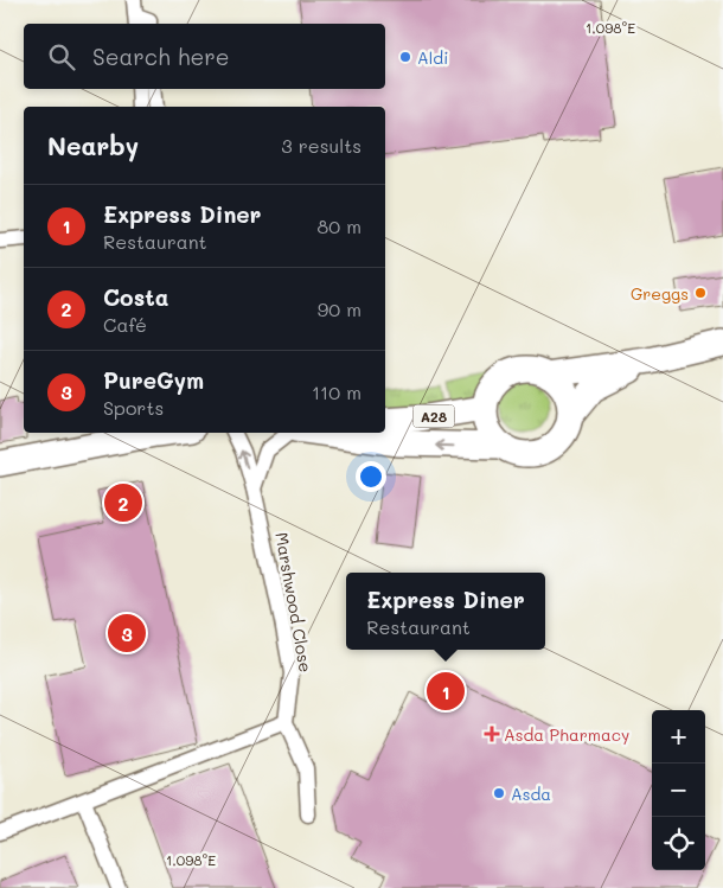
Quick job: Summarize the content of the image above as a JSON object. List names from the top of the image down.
{
  "streets": {
    "highway": ["A28"],
    "street": ["Marshwood Close"]
  },
  "places": {
    "other": ["Aldi", "Greggs", "Asda"],
    "health": ["Asda Pharmacy"]
  },
  "page": {
    "search": "Search here",
    "heading": ["Nearby", "3 results"],
    "list": [
      {
        "mark": "1",
        "name": "Express Diner",
        "note": "Restaurant",
        "value": "80 m"
      },
      {
        "mark": "2",
        "name": "Costa",
        "note": "Café",
        "value": "90 m"
      },
      {
        "mark": "3",
        "name": "PureGym",
        "note": "Sports",
        "value": "110 m"
      }
    ],
    "pins": ["2", "3", "1"],
    "popup": ["Express Diner", "Restaurant"],
    "map_buttons": ["+", "−"]
  },
  "coordinates": ["1.098°E"]
}
